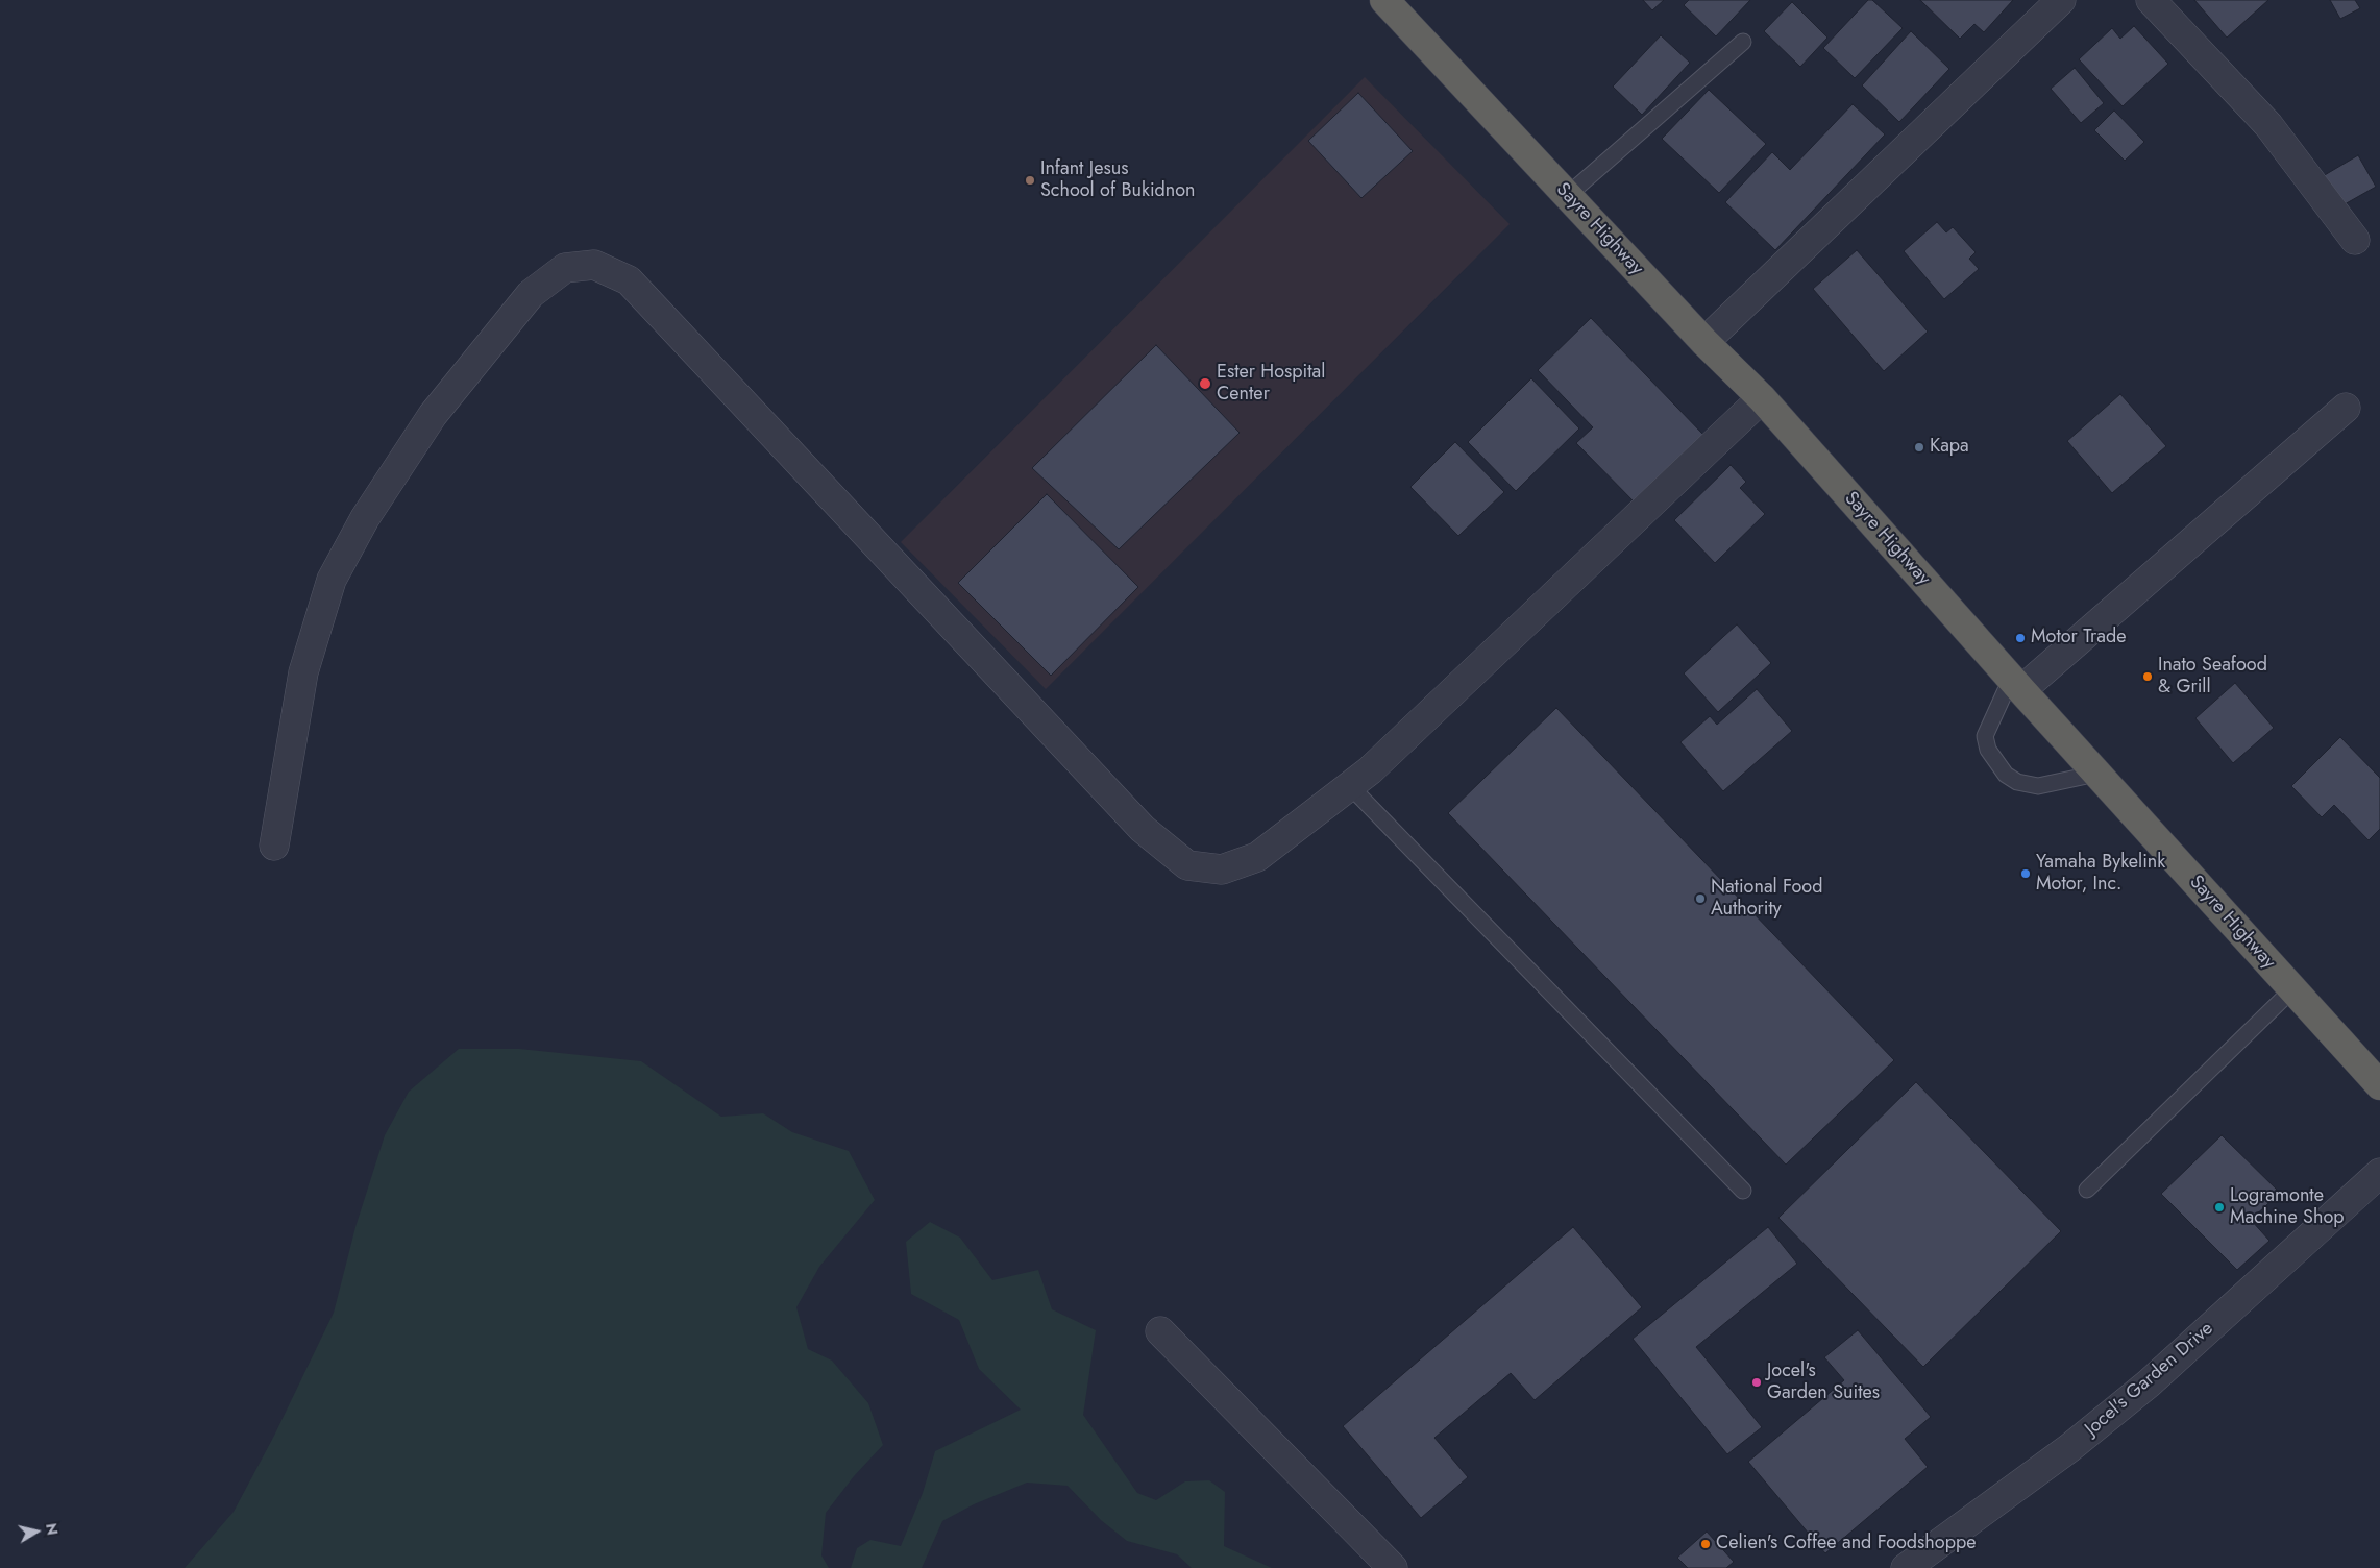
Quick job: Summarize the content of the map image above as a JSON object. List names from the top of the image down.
{
  "streets": {
    "highway": ["Sayre Highway"],
    "street": ["Jocel's Garden Drive"]
  },
  "places": [
    "Infant Jesus School of Bukidnon",
    "Ester Hospital Center",
    "Kapa",
    "Motor Trade",
    "Inato Seafood & Grill",
    "Yamaha Bykelink Motor, Inc.",
    "National Food Authority",
    "Logramonte Machine Shop",
    "Jocel's Garden Suites",
    "Celien's Coffee and Foodshoppe"
  ],
  "north": "right"
}
